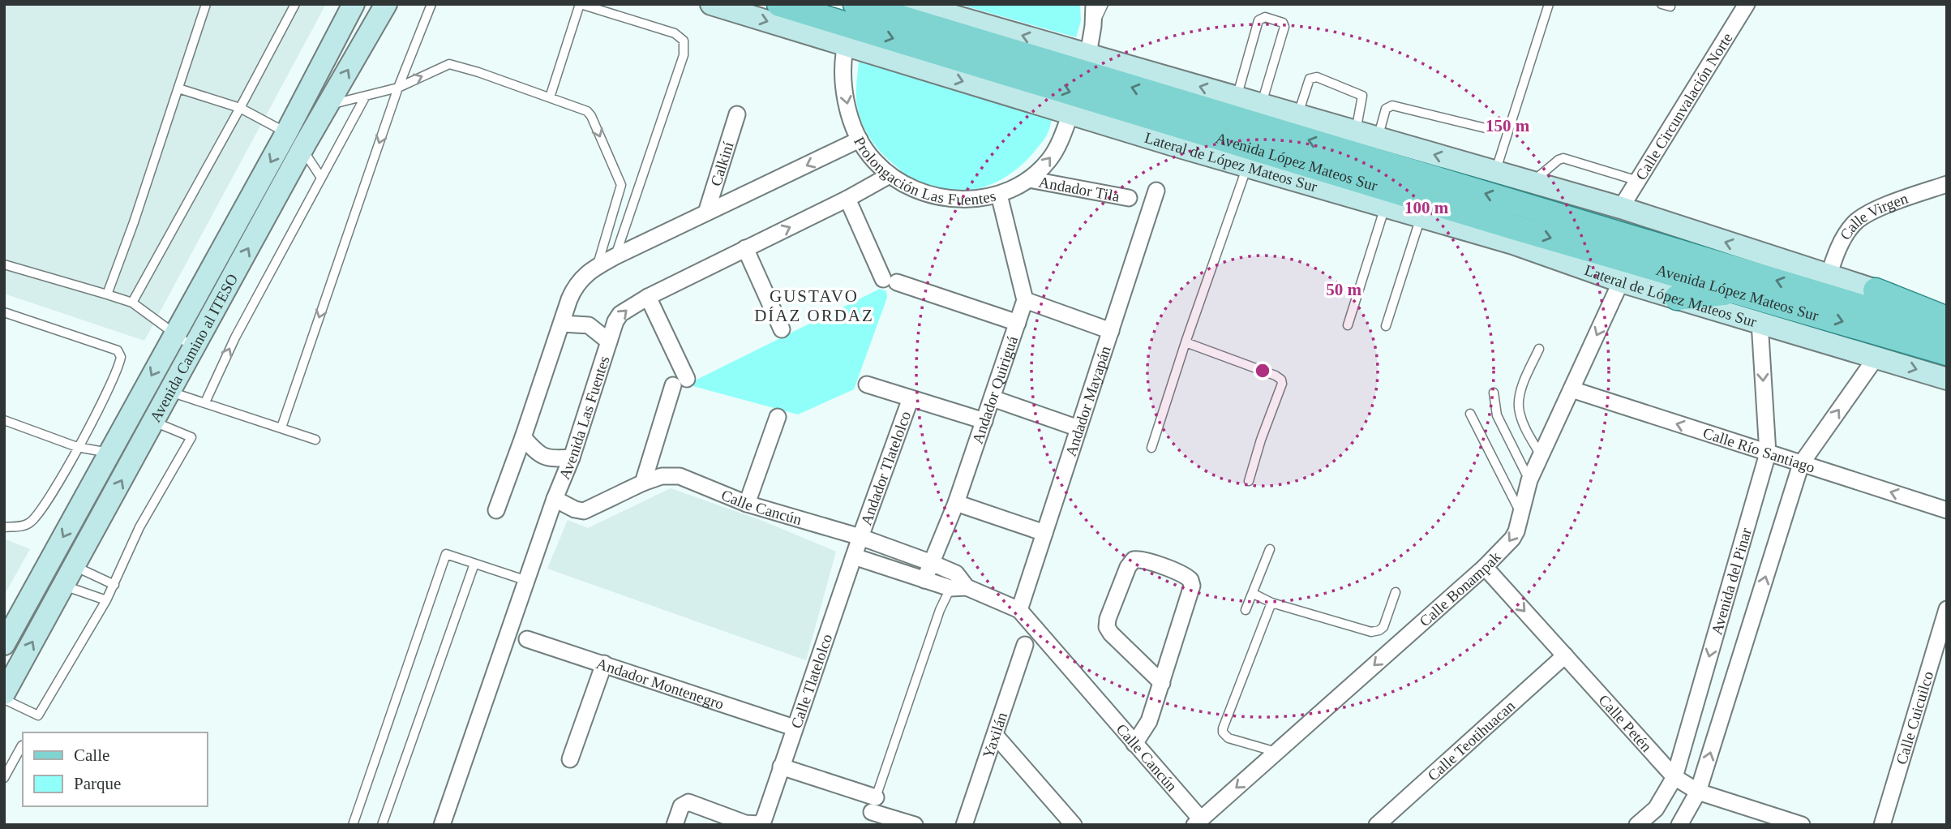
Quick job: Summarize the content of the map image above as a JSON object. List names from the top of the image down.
{
  "streets": {
    "main road": ["Avenida López Mateos Sur", "Lateral de López Mateos Sur", "Avenida Camino al ITESO"],
    "street": [
      "Calle Circunvalación Norte",
      "Prolongación Las Fuentes",
      "Calkiní",
      "Andador Tila",
      "Calle Virgen",
      "Andador Quiriguá",
      "Andador Mayapán",
      "Avenida Las Fuentes",
      "Calle Río Santiago",
      "Andador Tlatelolco",
      "Calle Cancún",
      "Avenida del Pinar",
      "Calle Bonampak",
      "Calle Tlatelolco",
      "Andador Montenegro",
      "Calle Cuicuilco",
      "Calle Petén",
      "Yaxilán",
      "Calle Teotihuacan"
    ]
  },
  "crossings": [
    ["Avenida López Mateos Sur", "Lateral de López Mateos Sur"],
    ["Avenida López Mateos Sur", "Prolongación Las Fuentes"],
    ["Lateral de López Mateos Sur", "Prolongación Las Fuentes"],
    ["Lateral de López Mateos Sur", "Avenida del Pinar"],
    ["Lateral de López Mateos Sur", "Calle Bonampak"],
    ["Prolongación Las Fuentes", "Andador Tila"],
    ["Prolongación Las Fuentes", "Avenida Las Fuentes"],
    ["Andador Quiriguá", "Calle Cancún"],
    ["Andador Mayapán", "Calle Cancún"],
    ["Avenida Las Fuentes", "Calle Cancún"],
    ["Calle Río Santiago", "Avenida del Pinar"],
    ["Calle Río Santiago", "Calle Bonampak"],
    ["Andador Tlatelolco", "Calle Cancún"],
    ["Andador Tlatelolco", "Calle Tlatelolco"],
    ["Calle Cancún", "Calle Bonampak"],
    ["Calle Cancún", "Calle Tlatelolco"],
    ["Avenida del Pinar", "Calle Petén"],
    ["Calle Bonampak", "Calle Petén"],
    ["Calle Tlatelolco", "Andador Montenegro"],
    ["Calle Petén", "Calle Teotihuacan"]
  ],
  "one_way": ["Calle Río Santiago", "Calle Bonampak"],
  "districts": ["GUSTAVO DÍAZ ORDAZ"],
  "legend": ["Calle", "Parque"],
  "rings": ["150 m", "100 m", "50 m"]
}
